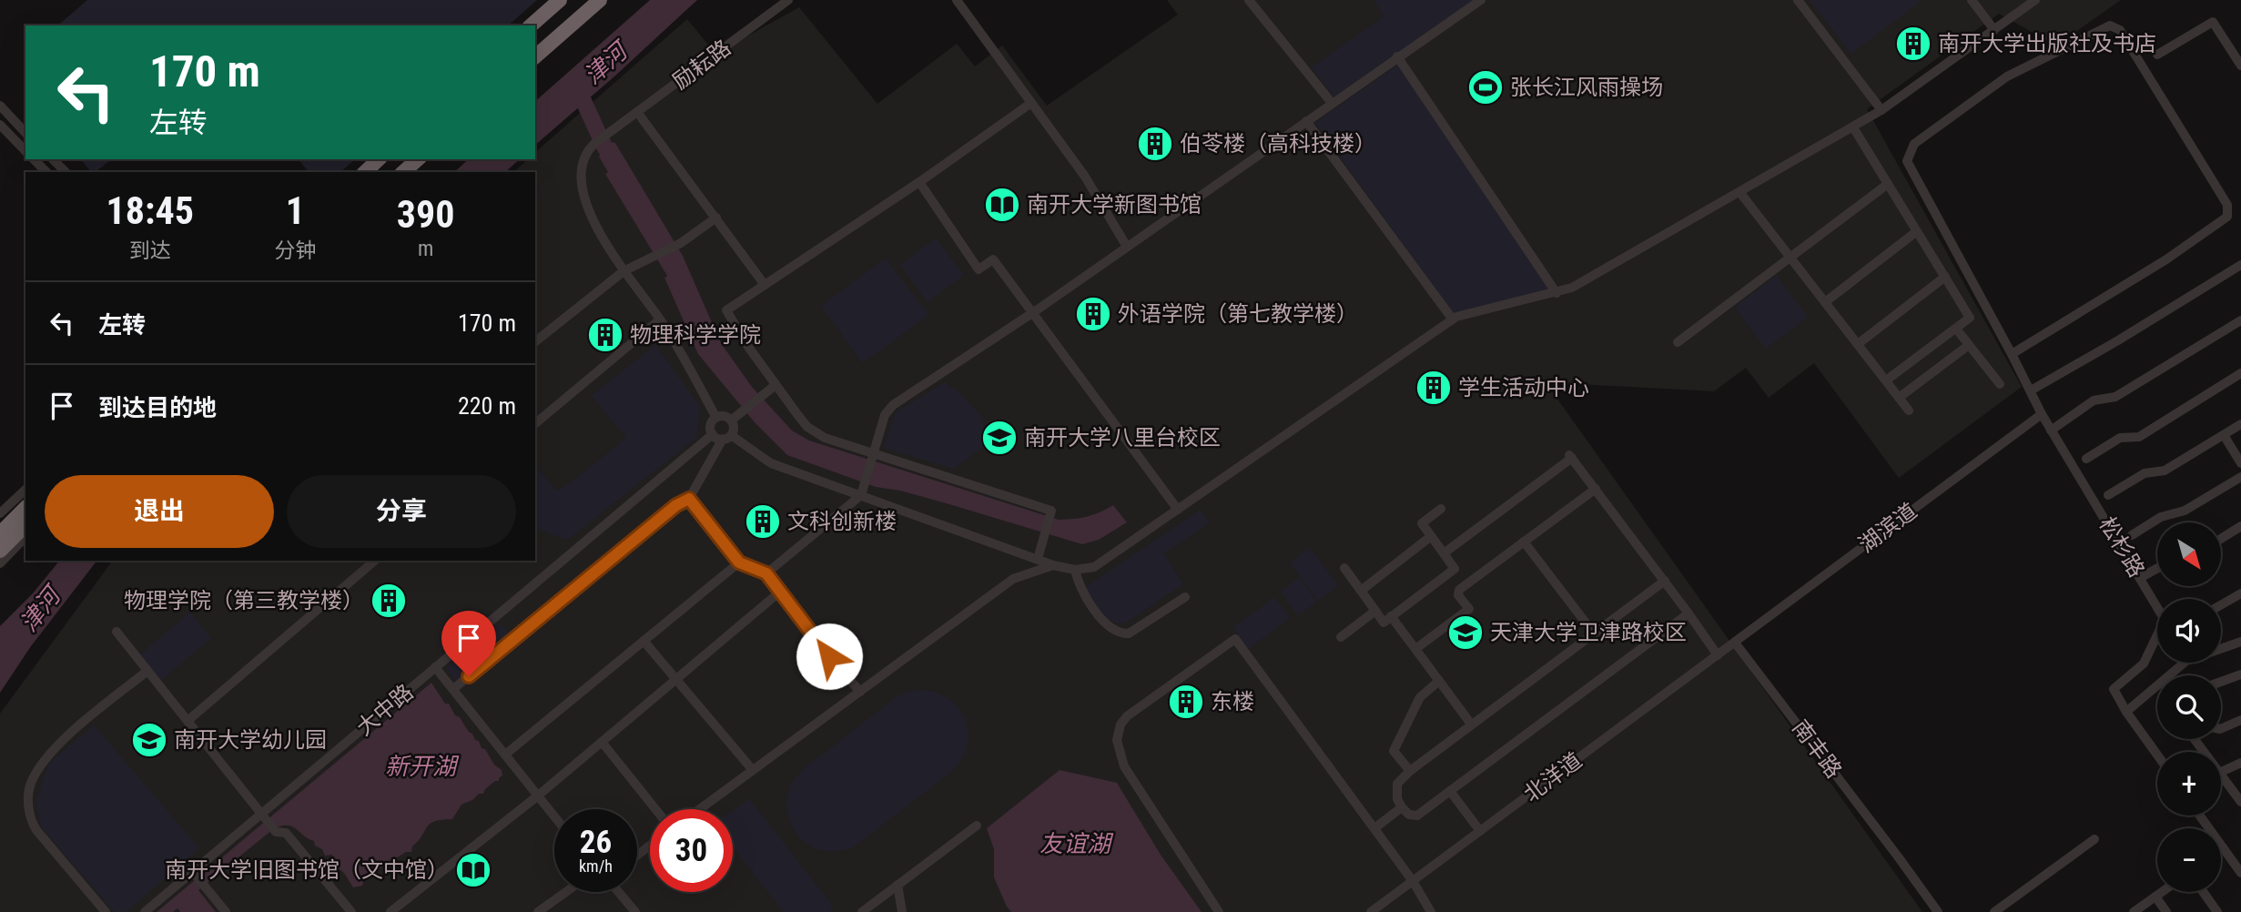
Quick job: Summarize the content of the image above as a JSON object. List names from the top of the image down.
{
  "streets": {
    "street": [
      "励耘路",
      "湖滨道",
      "松杉路",
      "大中路",
      "南丰路",
      "北洋道"
    ]
  },
  "crossings": [
    ["湖滨道", "松杉路"],
    ["湖滨道", "南丰路"],
    ["湖滨道", "北洋道"],
    ["南丰路", "北洋道"]
  ],
  "water": ["津河", "新开湖", "友谊湖"],
  "places": {
    "building": [
      "南开大学出版社及书店",
      "伯苓楼（高科技楼）",
      "外语学院（第七教学楼）",
      "物理科学学院",
      "学生活动中心",
      "文科创新楼",
      "物理学院（第三教学楼）",
      "东楼"
    ],
    "sports": ["张长江风雨操场"],
    "library": ["南开大学新图书馆", "南开大学旧图书馆（文中馆）"],
    "school or university": ["南开大学八里台校区", "天津大学卫津路校区", "南开大学幼儿园"]
  },
  "north": "bottom right",
  "page": {
    "turn": ["170 m", "左转"],
    "eta": [
      "18:45",
      "到达",
      "1",
      "分钟",
      "390",
      "m"
    ],
    "list": [
      {
        "name": "左转",
        "value": "170 m"
      },
      {
        "name": "到达目的地",
        "value": "220 m"
      }
    ],
    "buttons": ["退出", "分享"],
    "map_buttons": ["+", "−"],
    "speed": "26 km/h",
    "limit": "30"
  }
}
